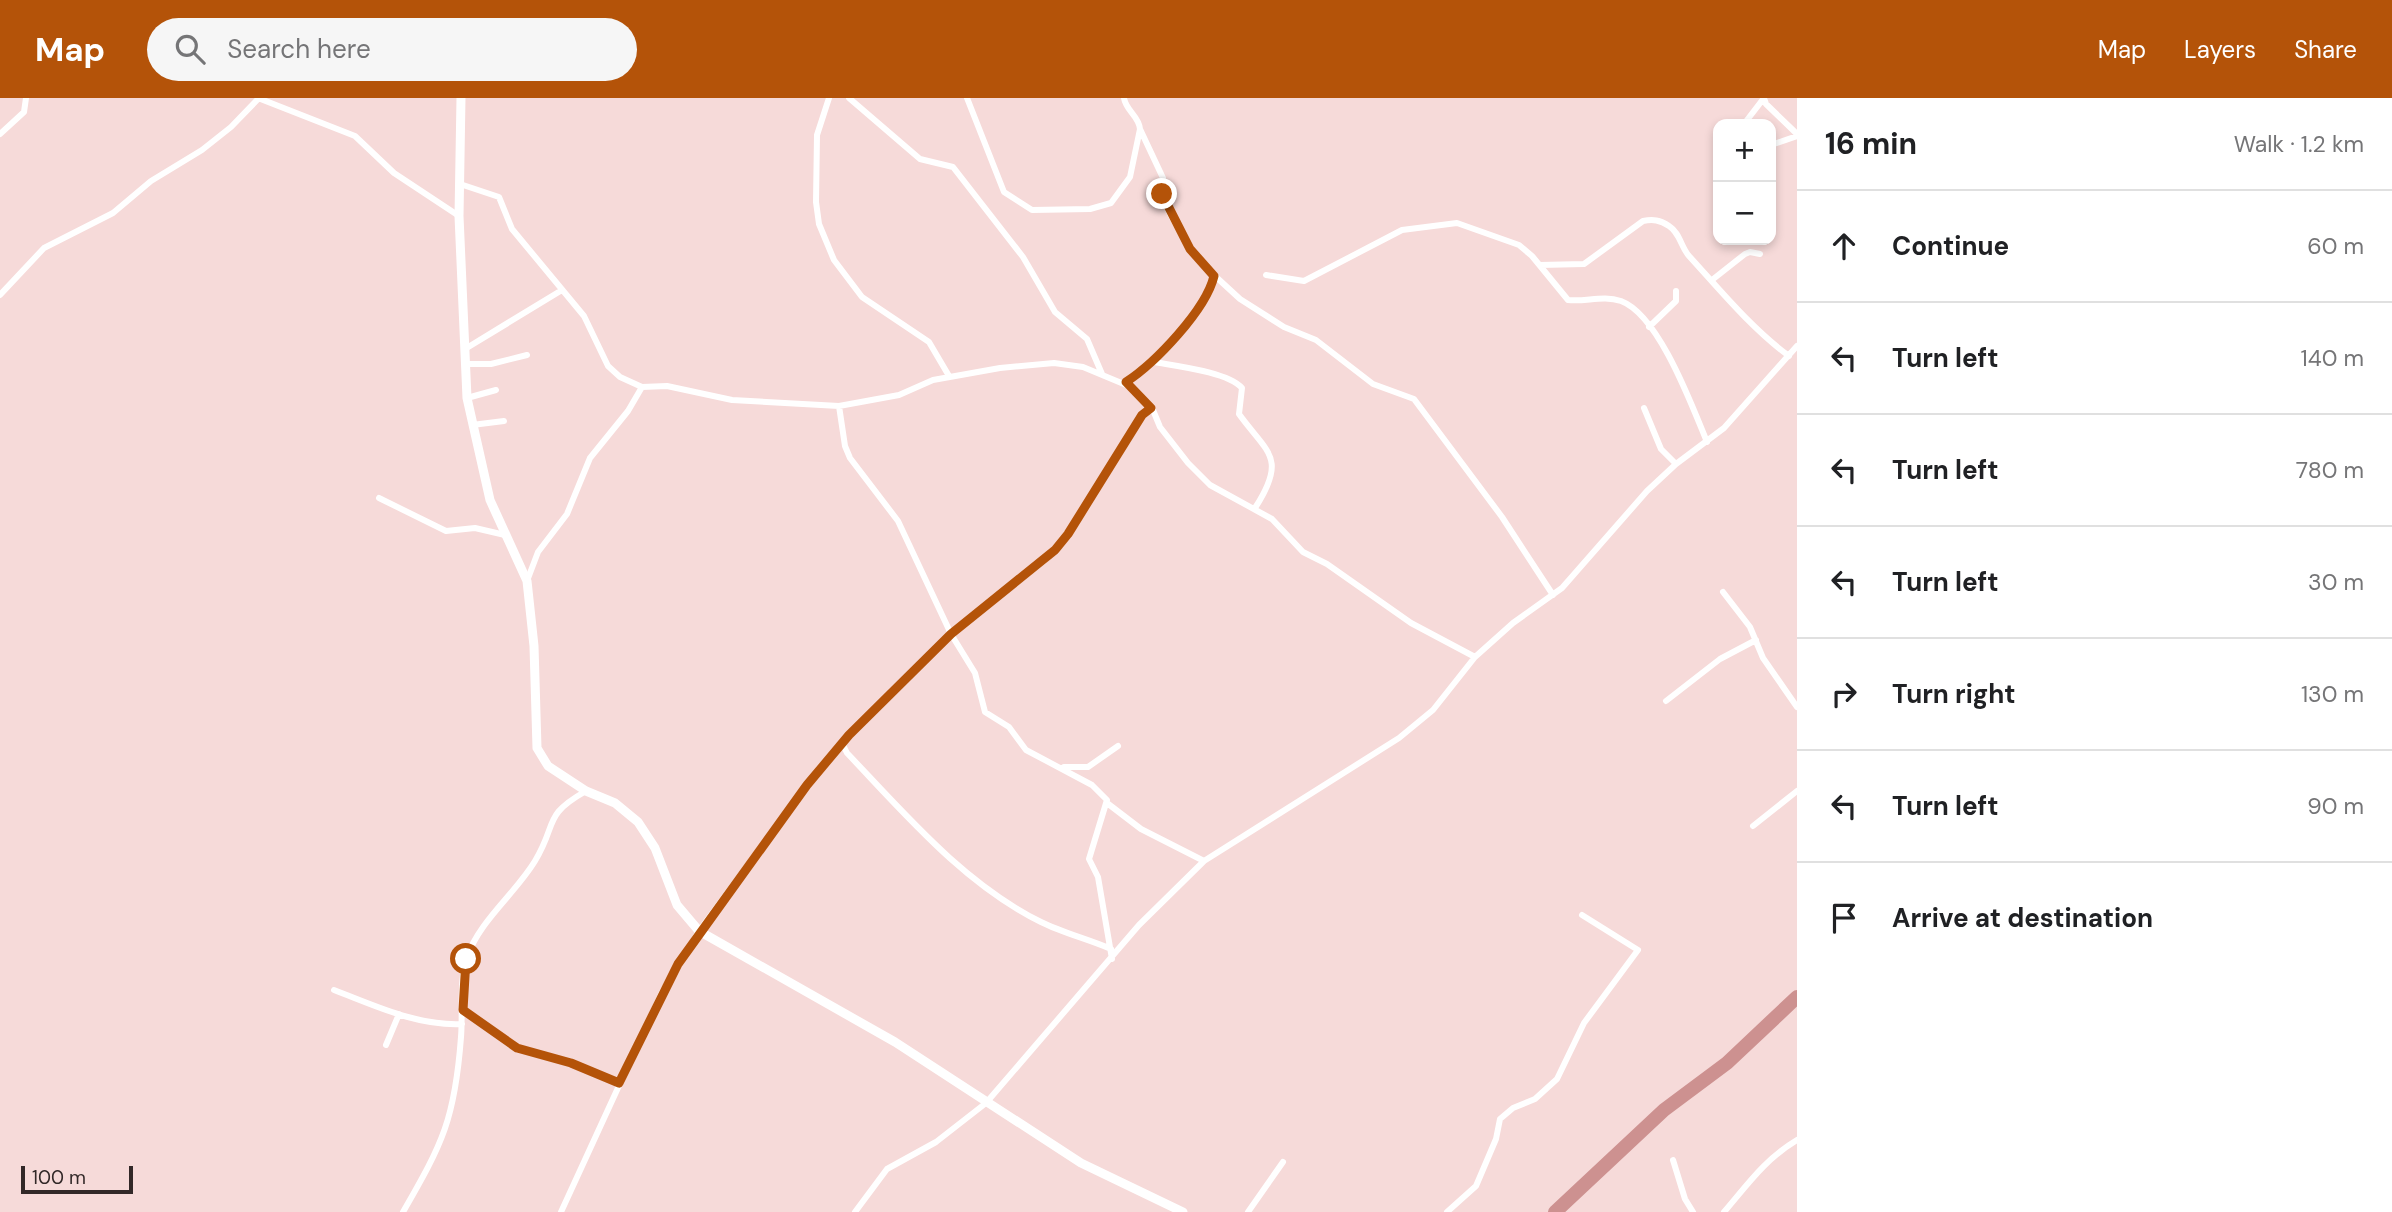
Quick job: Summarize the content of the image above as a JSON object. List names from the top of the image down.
{
  "scale_bar": "100 m",
  "page": {
    "header": "Map",
    "search": "Search here",
    "nav": ["Map", "Layers", "Share"],
    "heading": ["16 min", "Walk · 1.2 km"],
    "map_buttons": ["+", "−"],
    "list": [
      ["Continue", "60 m"],
      ["Turn left", "140 m"],
      ["Turn left", "780 m"],
      ["Turn left", "30 m"],
      ["Turn right", "130 m"],
      ["Turn left", "90 m"],
      "Arrive at destination"
    ],
    "scale": "100 m"
  }
}
